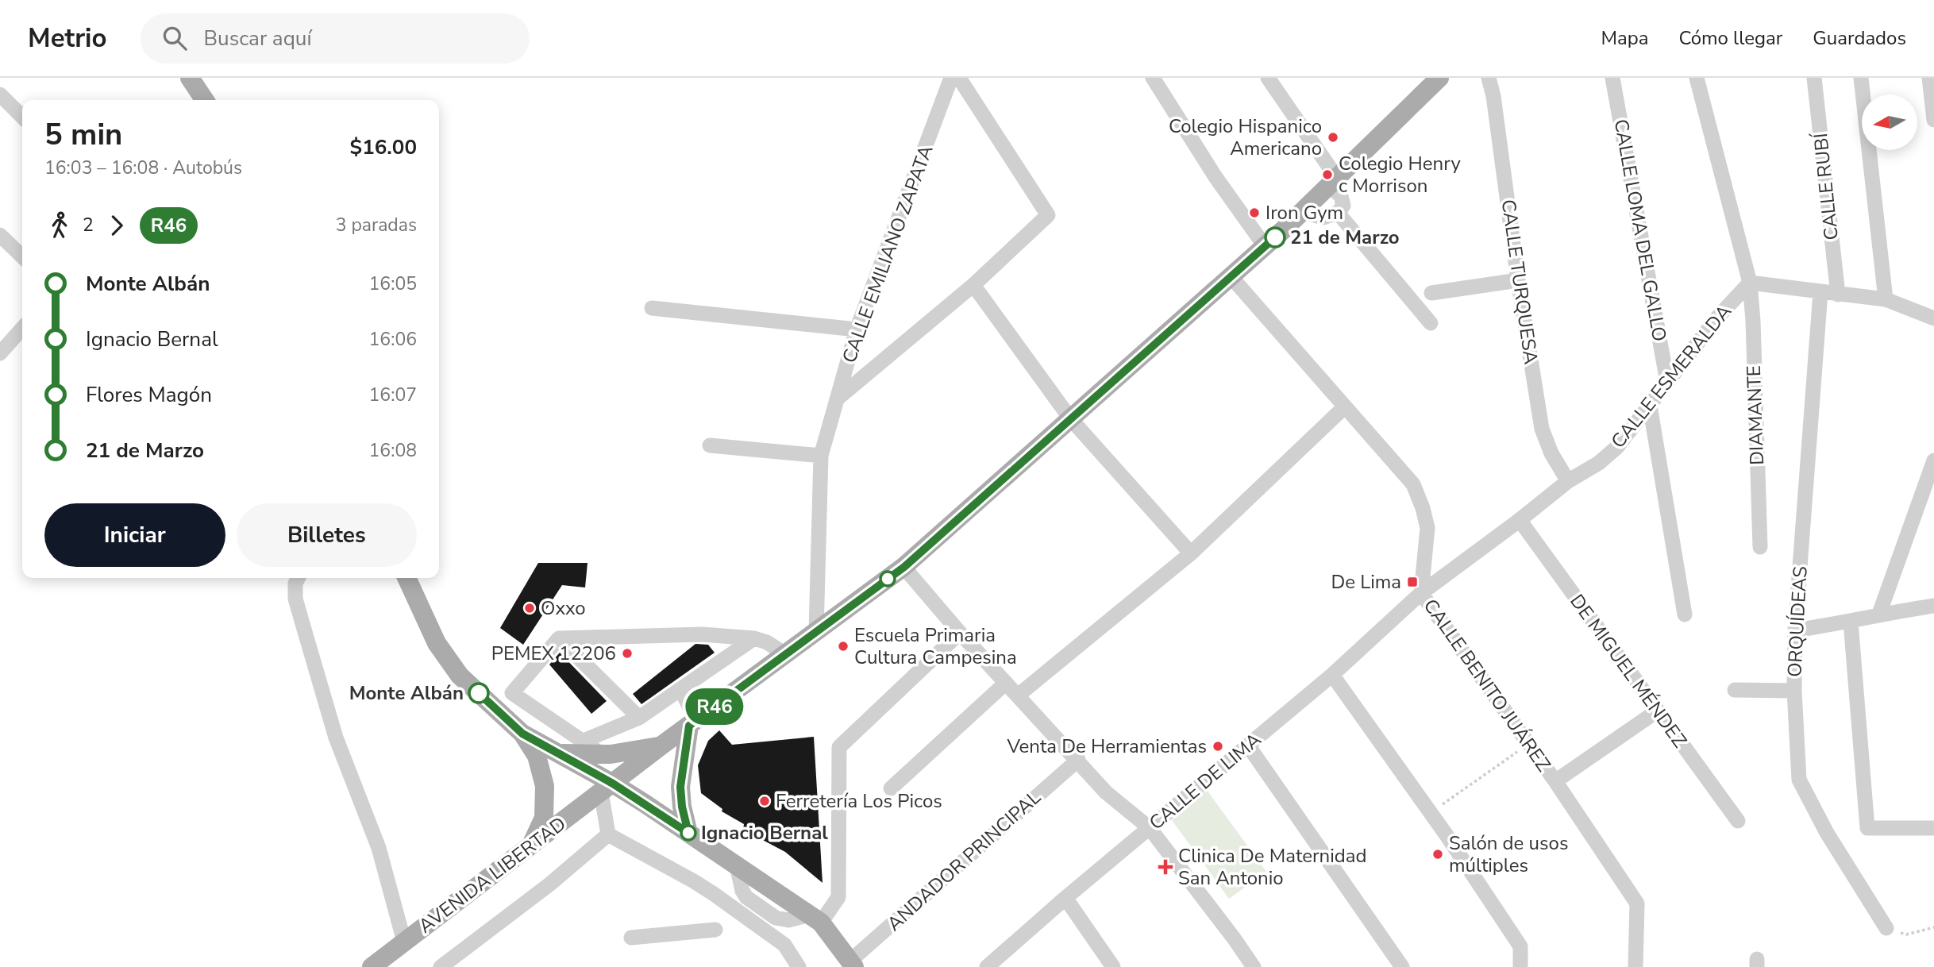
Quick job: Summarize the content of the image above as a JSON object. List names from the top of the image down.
{
  "streets": {
    "main road": ["AVENIDA LIBERTAD"],
    "street": [
      "CALLE RUBÍ",
      "CALLE LOMA DEL GALLO",
      "CALLE EMILIANO ZAPATA",
      "CALLE TURQUESA",
      "CALLE ESMERALDA",
      "DIAMANTE",
      "ORQUÍDEAS",
      "DE MIGUEL MÉNDEZ",
      "CALLE BENITO JUÁREZ",
      "CALLE DE LIMA",
      "ANDADOR PRINCIPAL"
    ]
  },
  "crossings": [
    ["CALLE LOMA DEL GALLO", "CALLE ESMERALDA"],
    ["CALLE EMILIANO ZAPATA", "AVENIDA LIBERTAD"],
    ["CALLE TURQUESA", "CALLE ESMERALDA"],
    ["CALLE ESMERALDA", "DIAMANTE"],
    ["CALLE ESMERALDA", "DE MIGUEL MÉNDEZ"],
    ["CALLE ESMERALDA", "CALLE BENITO JUÁREZ"],
    ["CALLE ESMERALDA", "CALLE DE LIMA"],
    ["CALLE BENITO JUÁREZ", "CALLE DE LIMA"],
    ["CALLE BENITO JUÁREZ", "AVENIDA LIBERTAD"]
  ],
  "places": {
    "other": [
      "Colegio Hispanico Americano",
      "Colegio Henry c Morrison",
      "Iron Gym",
      "21 de Marzo",
      "Oxxo",
      "Escuela Primaria Cultura Campesina",
      "PEMEX 12206",
      "Monte Albán",
      "Venta De Herramientas",
      "Ferretería Los Picos",
      "Ignacio Bernal",
      "Salón de usos múltiples"
    ],
    "transit": ["De Lima"],
    "health": ["Clinica De Maternidad San Antonio"]
  },
  "lines": ["bus line R46"],
  "north": "left",
  "page": {
    "header": "Metrio",
    "search": "Buscar aquí",
    "nav": ["Mapa", "Cómo llegar", "Guardados"],
    "on_map": "R46",
    "heading": ["5 min", "16:03 – 16:08 · Autobús", "$16.00"],
    "legs": ["2", "R46", "3 paradas"],
    "list": [
      {
        "name": "Monte Albán",
        "value": "16:05"
      },
      {
        "name": "Ignacio Bernal",
        "value": "16:06"
      },
      {
        "name": "Flores Magón",
        "value": "16:07"
      },
      {
        "name": "21 de Marzo",
        "value": "16:08"
      }
    ],
    "buttons": ["Iniciar", "Billetes"]
  }
}
